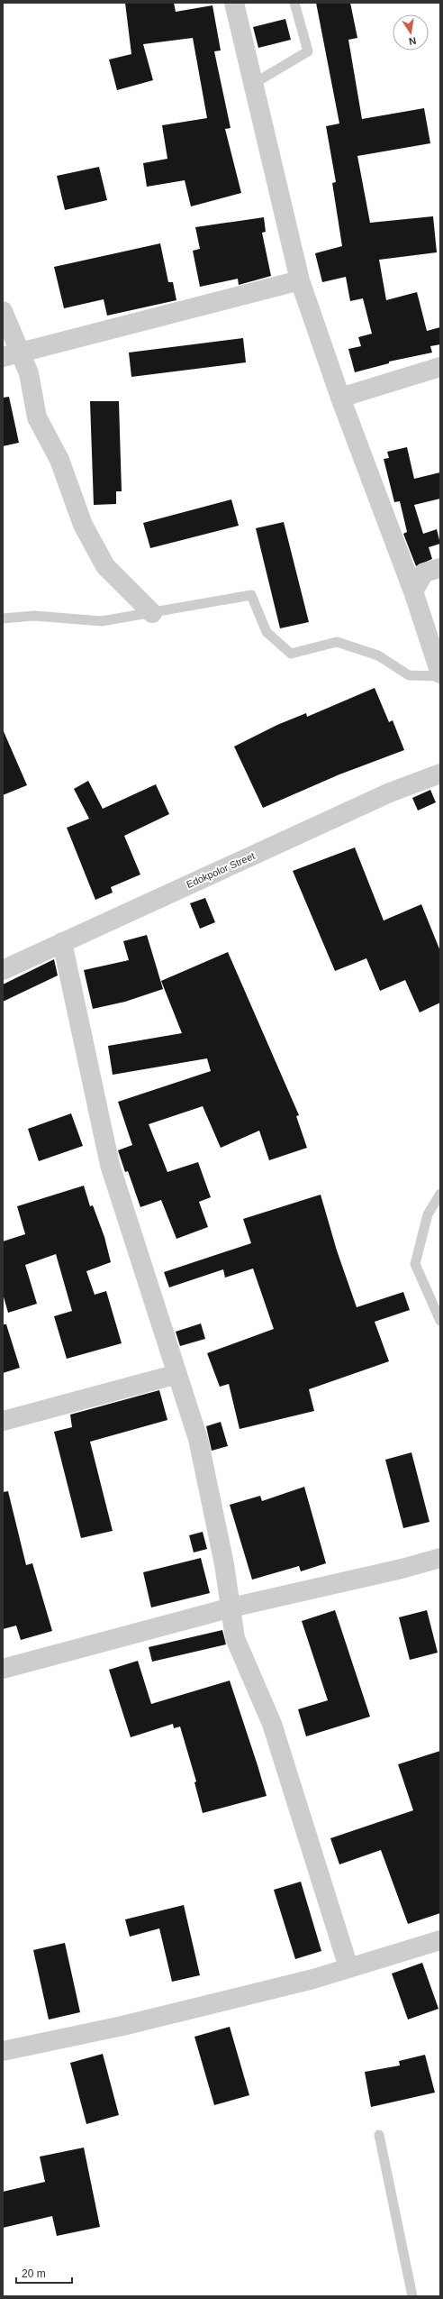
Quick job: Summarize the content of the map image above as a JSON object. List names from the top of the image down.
{
  "streets": {
    "street": ["Edokpolor Street"]
  },
  "scale_bar": "20 m",
  "north": "bottom"
}
